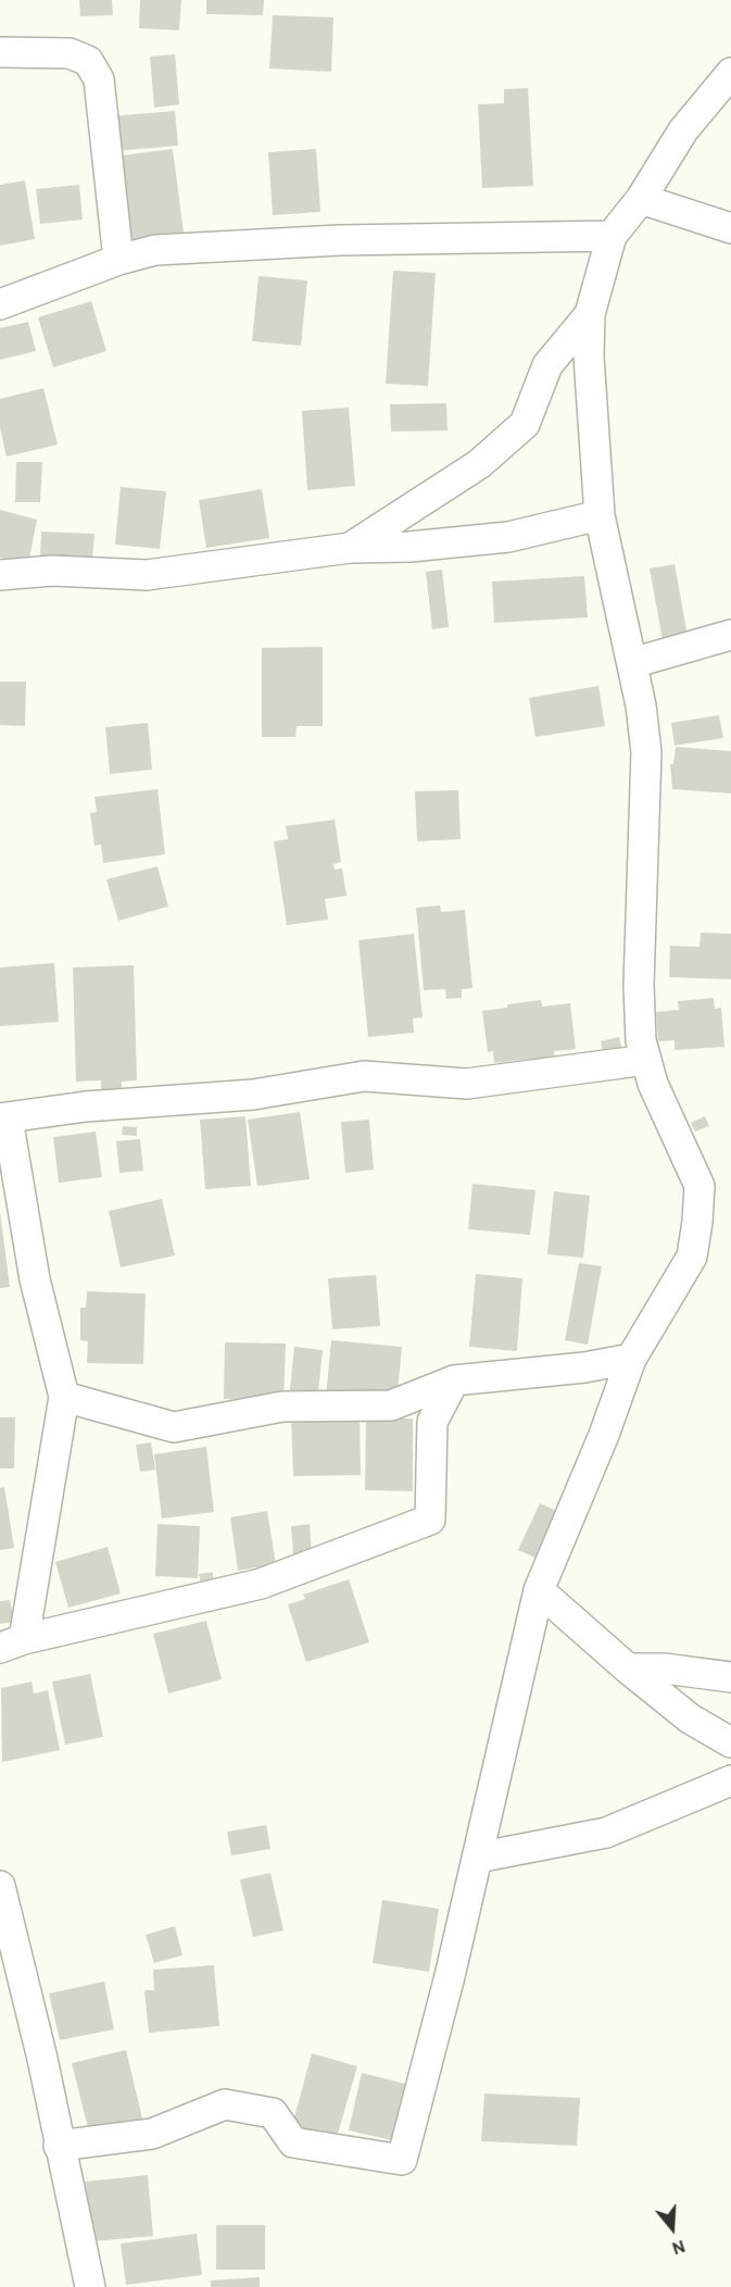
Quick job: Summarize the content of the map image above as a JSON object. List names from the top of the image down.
{
  "north": "bottom"
}
